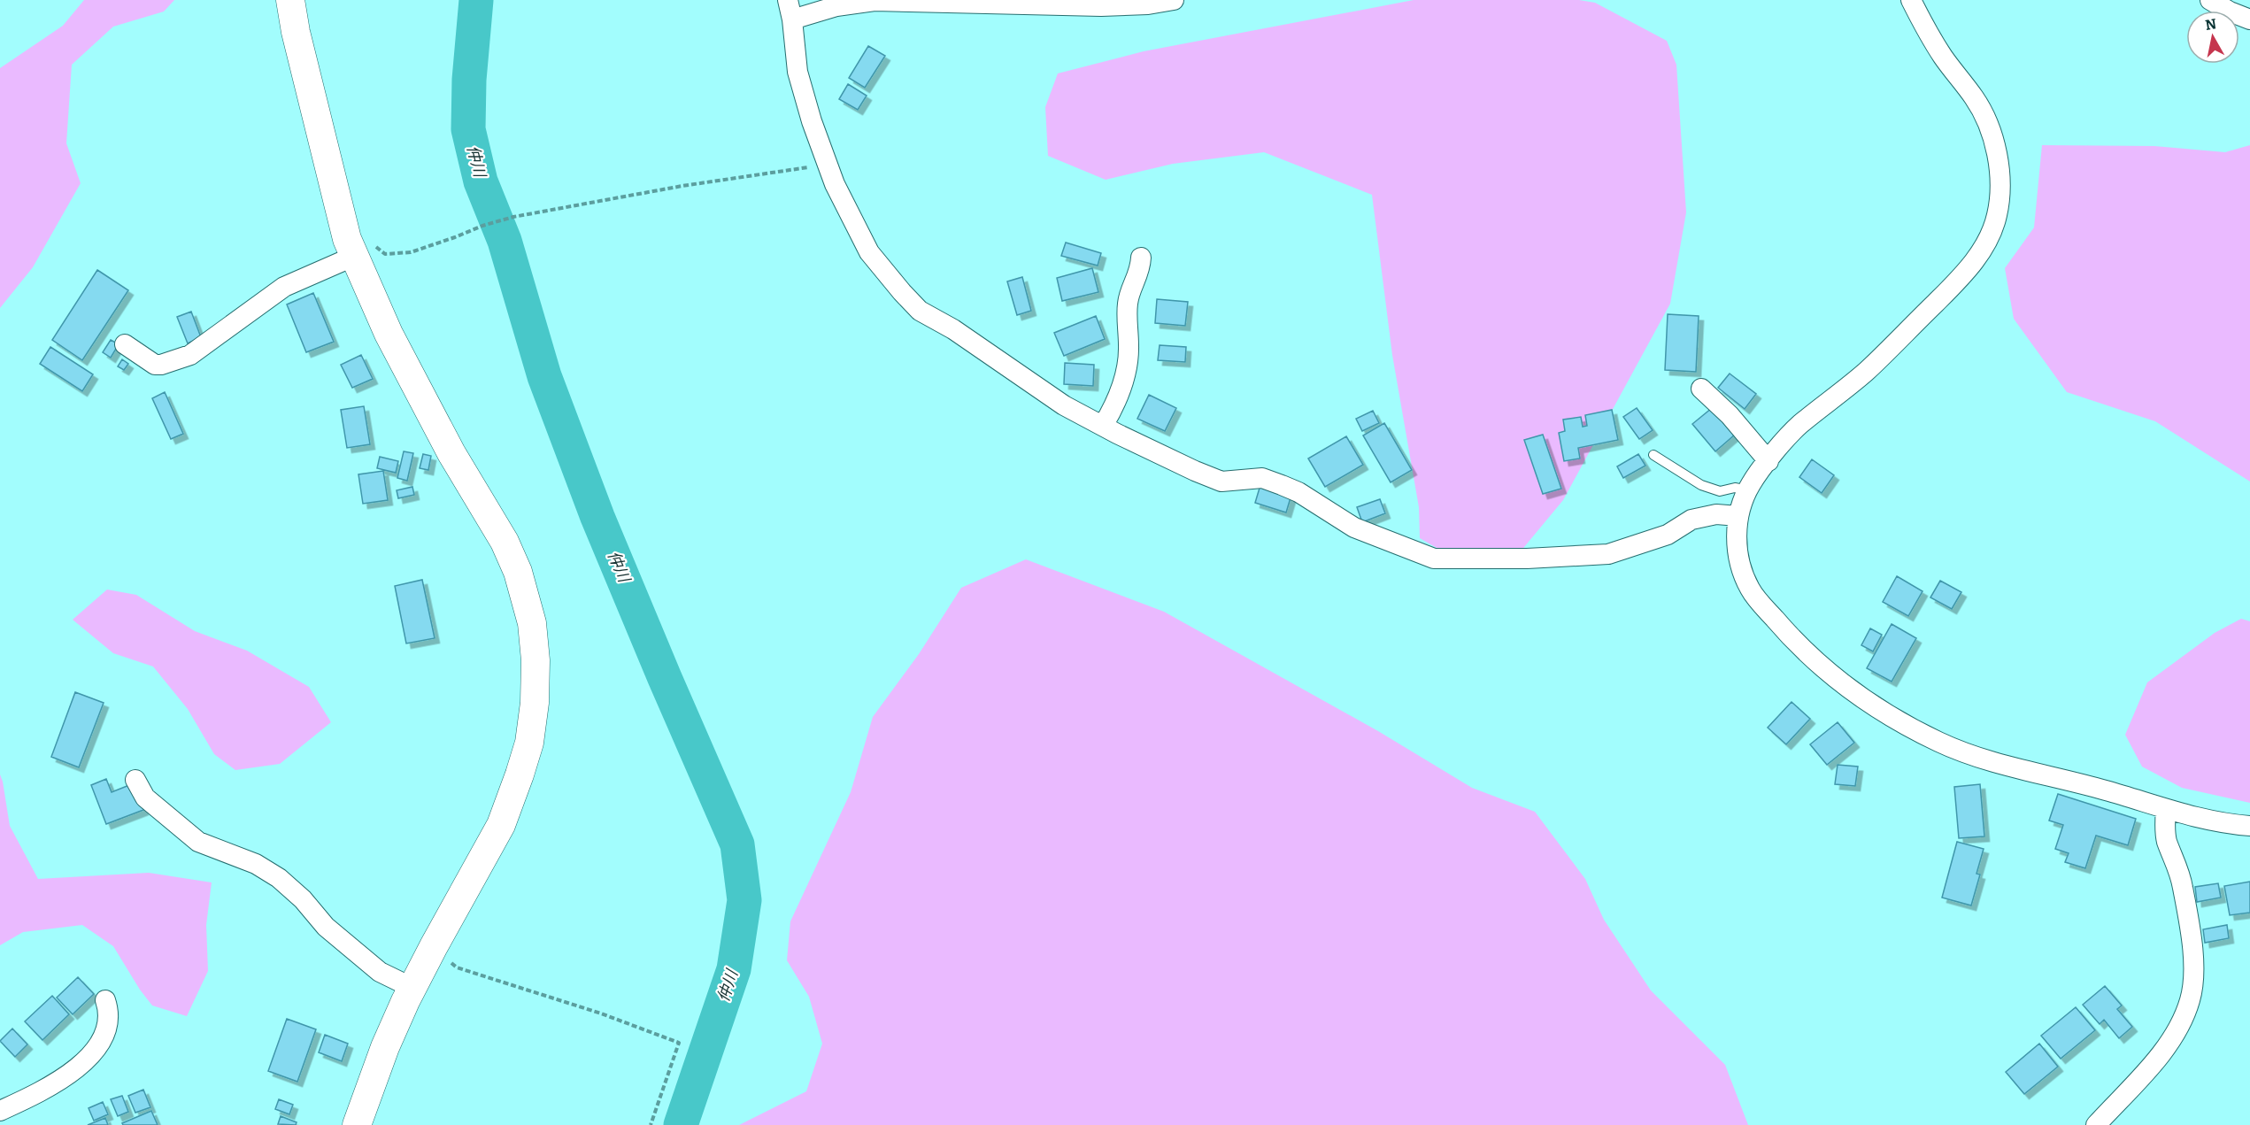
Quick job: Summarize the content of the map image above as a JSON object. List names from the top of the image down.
{
  "water": ["仲川"],
  "north": "top"
}
